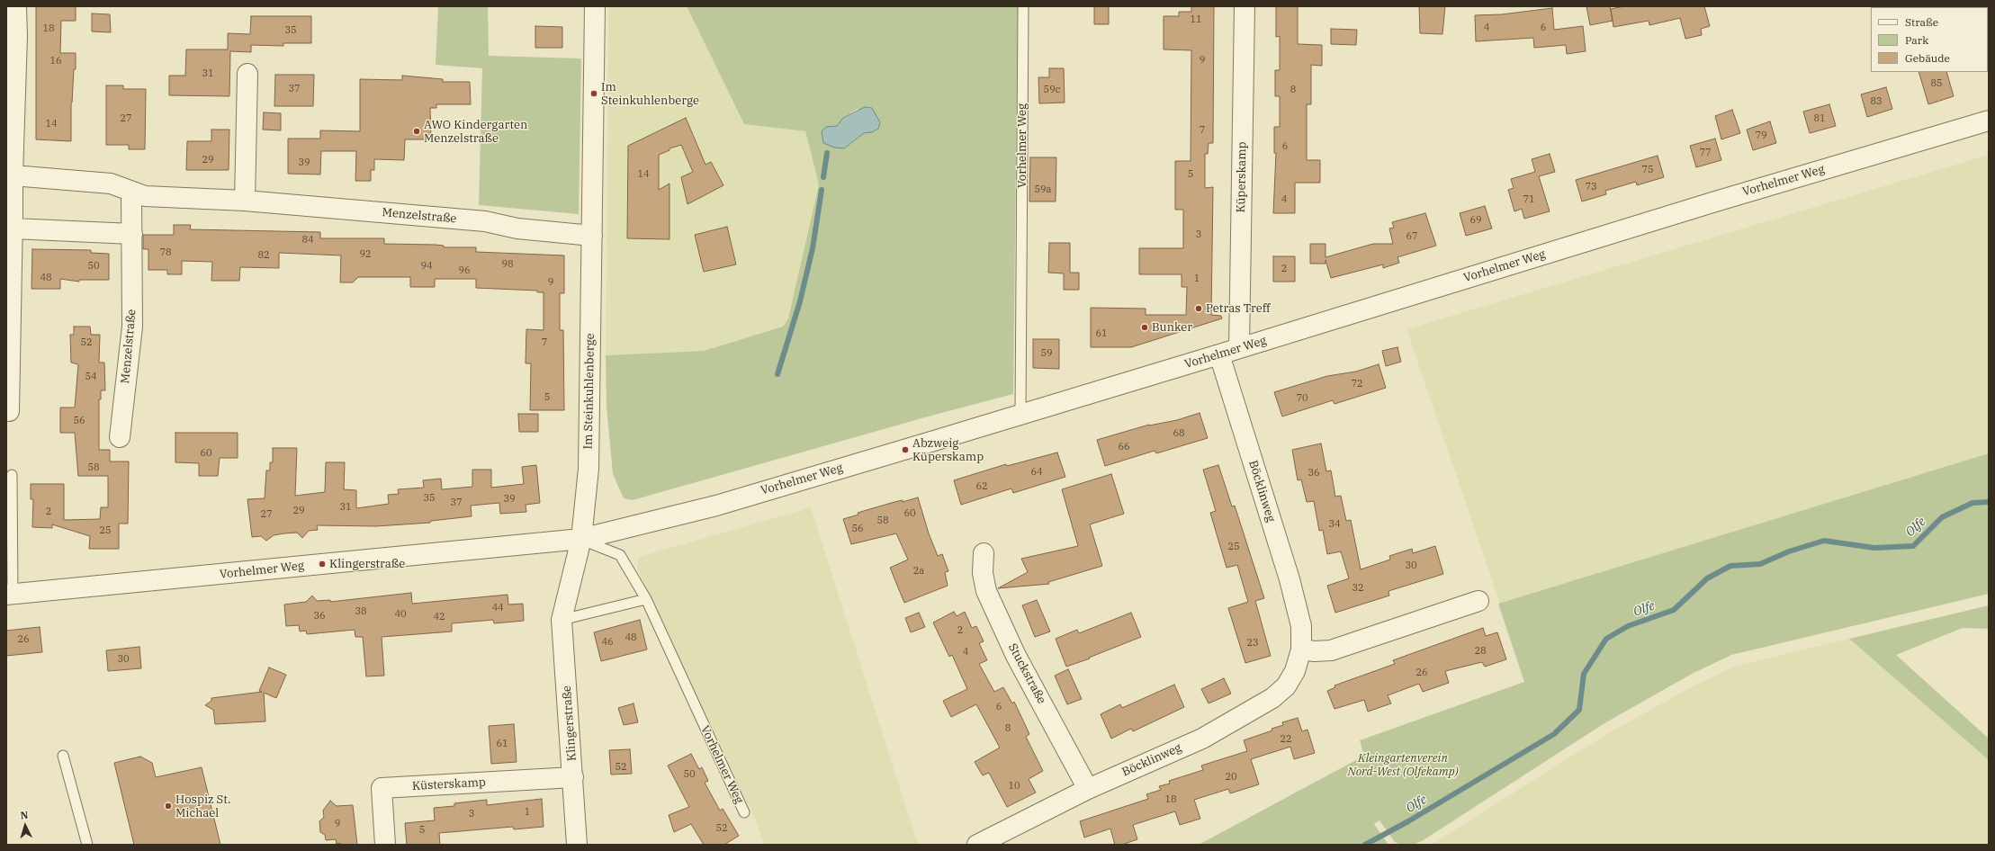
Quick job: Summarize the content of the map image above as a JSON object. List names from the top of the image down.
{
  "streets": {
    "street": [
      "Vorhelmer Weg",
      "Küperskamp",
      "Menzelstraße",
      "Im Steinkuhlenberge",
      "Böcklinweg",
      "Stuckstraße",
      "Klingerstraße",
      "Küsterskamp"
    ]
  },
  "crossings": [
    ["Vorhelmer Weg", "Küperskamp"],
    ["Vorhelmer Weg", "Im Steinkuhlenberge"],
    ["Vorhelmer Weg", "Böcklinweg"],
    ["Vorhelmer Weg", "Klingerstraße"],
    ["Menzelstraße", "Im Steinkuhlenberge"],
    ["Im Steinkuhlenberge", "Klingerstraße"],
    ["Böcklinweg", "Stuckstraße"],
    ["Klingerstraße", "Küsterskamp"]
  ],
  "water": ["Olfe"],
  "parks": ["Kleingartenverein Nord-West (Olfekamp)"],
  "places": [
    "Im Steinkuhlenberge",
    "AWO Kindergarten Menzelstraße",
    "Petras Treff",
    "Bunker",
    "Abzweig Küperskamp",
    "Klingerstraße",
    "Hospiz St. Michael"
  ],
  "house_numbers": [
    "11",
    "4",
    "6",
    "18",
    "35",
    "9",
    "16",
    "31",
    "85",
    "37",
    "59c",
    "8",
    "83",
    "27",
    "81",
    "14",
    "7",
    "79",
    "6",
    "77",
    "29",
    "39",
    "75",
    "14",
    "5",
    "73",
    "59a",
    "4",
    "71",
    "69",
    "3",
    "67",
    "84",
    "78",
    "92",
    "82",
    "98",
    "50",
    "94",
    "2",
    "96",
    "48",
    "1",
    "9",
    "61",
    "52",
    "7",
    "59",
    "54",
    "72",
    "5",
    "70",
    "56",
    "68",
    "66",
    "60",
    "58",
    "64",
    "36",
    "62",
    "35",
    "39",
    "37",
    "31",
    "29",
    "2",
    "60",
    "27",
    "58",
    "34",
    "56",
    "25",
    "25",
    "30",
    "2a",
    "32",
    "44",
    "38",
    "40",
    "36",
    "42",
    "2",
    "48",
    "26",
    "46",
    "23",
    "28",
    "4",
    "30",
    "26",
    "6",
    "8",
    "22",
    "61",
    "52",
    "50",
    "20",
    "10",
    "18",
    "1",
    "3",
    "9",
    "52",
    "5"
  ],
  "legend": ["Straße", "Park", "Gebäude"],
  "north": "top"
}
